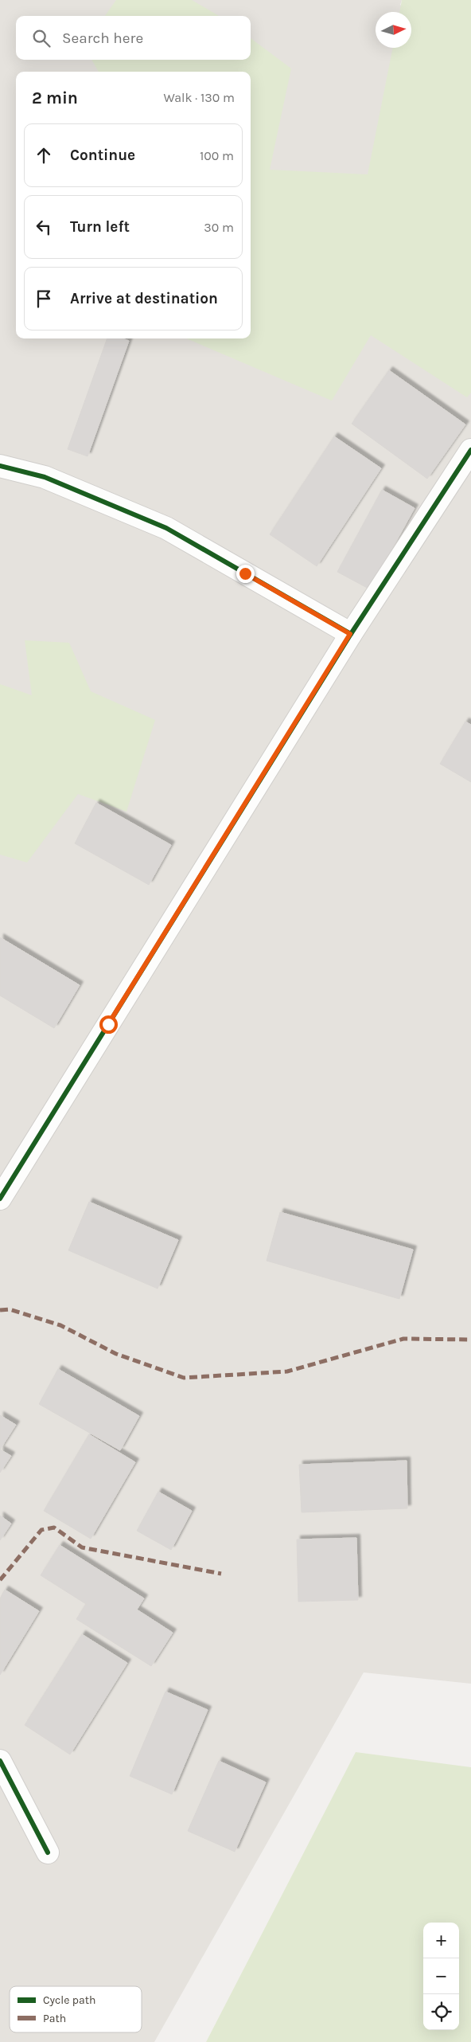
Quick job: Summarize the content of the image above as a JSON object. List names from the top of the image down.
{
  "legend": ["Cycle path", "Path"],
  "north": "right",
  "page": {
    "search": "Search here",
    "heading": ["2 min", "Walk · 130 m"],
    "list": [
      ["Continue", "100 m"],
      ["Turn left", "30 m"],
      "Arrive at destination"
    ],
    "map_buttons": ["+", "−"]
  }
}
